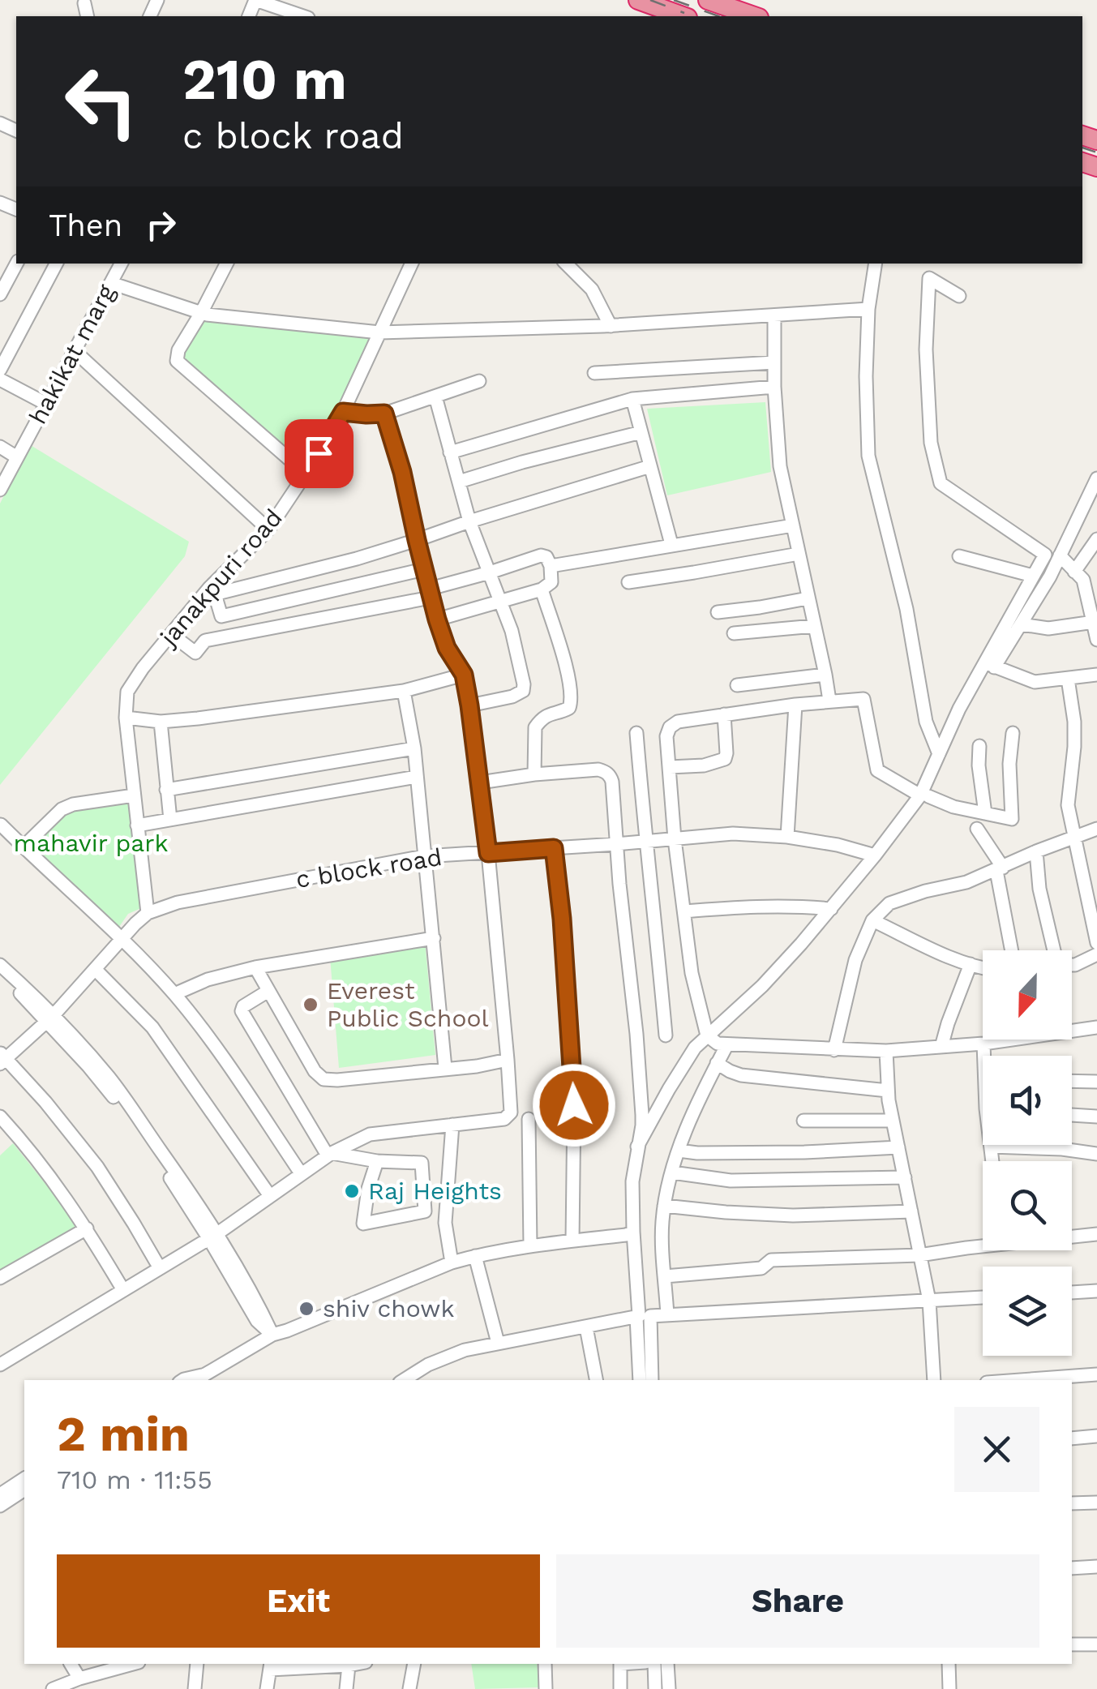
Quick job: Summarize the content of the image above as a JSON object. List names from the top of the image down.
{
  "streets": {
    "street": ["hakikat marg", "janakpuri road", "c block road"]
  },
  "crossings": [
    ["janakpuri road", "c block road"]
  ],
  "parks": ["mahavir park"],
  "places": ["Everest Public School", "Raj Heights", "shiv chowk"],
  "north": "bottom",
  "page": {
    "turn": ["210 m", "c block road"],
    "then": "Then",
    "heading": ["2 min", "710 m · 11:55"],
    "buttons": ["Exit", "Share"]
  }
}
